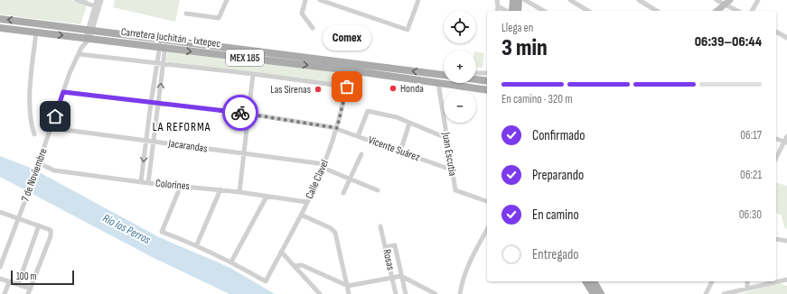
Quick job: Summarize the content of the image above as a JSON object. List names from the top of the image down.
{
  "streets": {
    "main road": ["Carretera Juchitán - Ixtepec", "MEX 185"],
    "street": [
      "Jacarandas",
      "Vicente Suárez",
      "Juan Escutia",
      "7 de Noviembre",
      "Calle Clavel",
      "Colorines",
      "Rosas"
    ]
  },
  "crossings": [
    ["Carretera Juchitán - Ixtepec", "Juan Escutia"],
    ["Carretera Juchitán - Ixtepec", "7 de Noviembre"],
    ["Carretera Juchitán - Ixtepec", "Calle Clavel"],
    ["Jacarandas", "7 de Noviembre"],
    ["Jacarandas", "Calle Clavel"],
    ["Vicente Suárez", "Juan Escutia"],
    ["Vicente Suárez", "7 de Noviembre"],
    ["Vicente Suárez", "Calle Clavel"],
    ["7 de Noviembre", "Colorines"],
    ["Calle Clavel", "Colorines"]
  ],
  "districts": ["LA REFORMA"],
  "water": ["Rio los Perros"],
  "places": ["Comex", "Honda", "Las Sirenas"],
  "scale_bar": "100 m",
  "page": {
    "map_buttons": ["+", "−"],
    "heading": ["3 min", "Llega en", "06:39–06:44"],
    "bubble": "Comex",
    "bar": "En camino · 320 m",
    "list": [
      ["Confirmado", "06:17"],
      ["Preparando", "06:21"],
      ["En camino", "06:30"],
      "Entregado"
    ],
    "scale": "100 m"
  }
}
